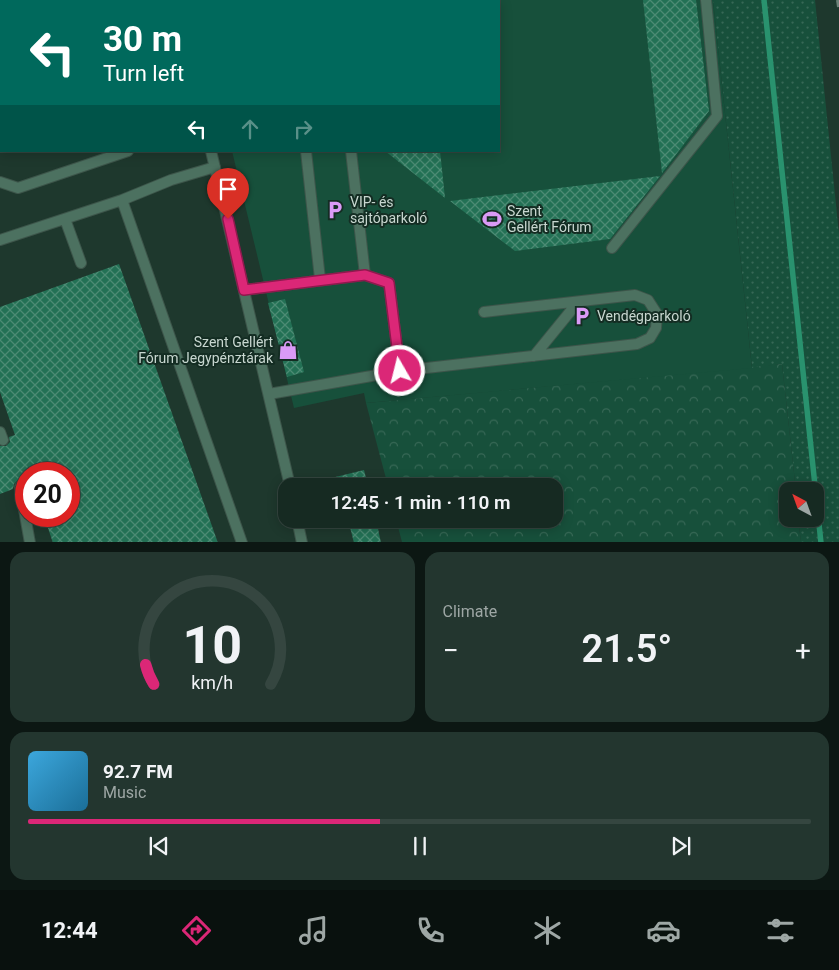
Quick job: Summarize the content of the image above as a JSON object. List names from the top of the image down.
{
  "places": {
    "parking": ["VIP- és sajtóparkoló", "Vendégparkoló"],
    "sports": ["Szent Gellért Fórum"],
    "shop": ["Szent Gellért Fórum Jegypénztárak"]
  },
  "north": "top left",
  "page": {
    "turn": ["30 m", "Turn left"],
    "limit": "20",
    "trip": "12:45 · 1 min · 110 m",
    "tile": "Climate",
    "heat": ["−", "21.5°", "+"],
    "song": ["92.7 FM", "Music"],
    "tabs": "12:44",
    "gauge": ["10", "km/h"]
  }
}
